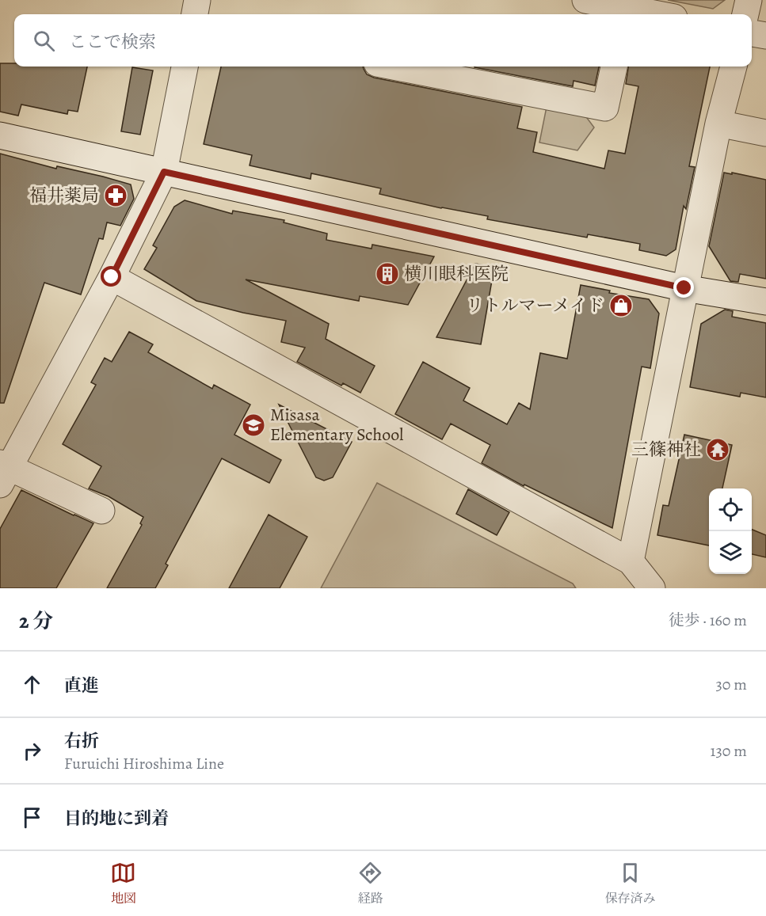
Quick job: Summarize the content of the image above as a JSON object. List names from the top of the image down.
{
  "places": {
    "pharmacy": ["福井薬局"],
    "building": ["横川眼科医院"],
    "shop": ["リトルマーメイド"],
    "school or university": ["Misasa Elementary School"],
    "temple": ["三篠神社"]
  },
  "page": {
    "search": "ここで検索",
    "heading": ["2 分", "徒歩 · 160 m"],
    "list": [
      ["直進", "30 m"],
      ["右折", "Furuichi Hiroshima Line", "130 m"],
      "目的地に到着"
    ],
    "nav": ["地図", "経路", "保存済み"]
  }
}
